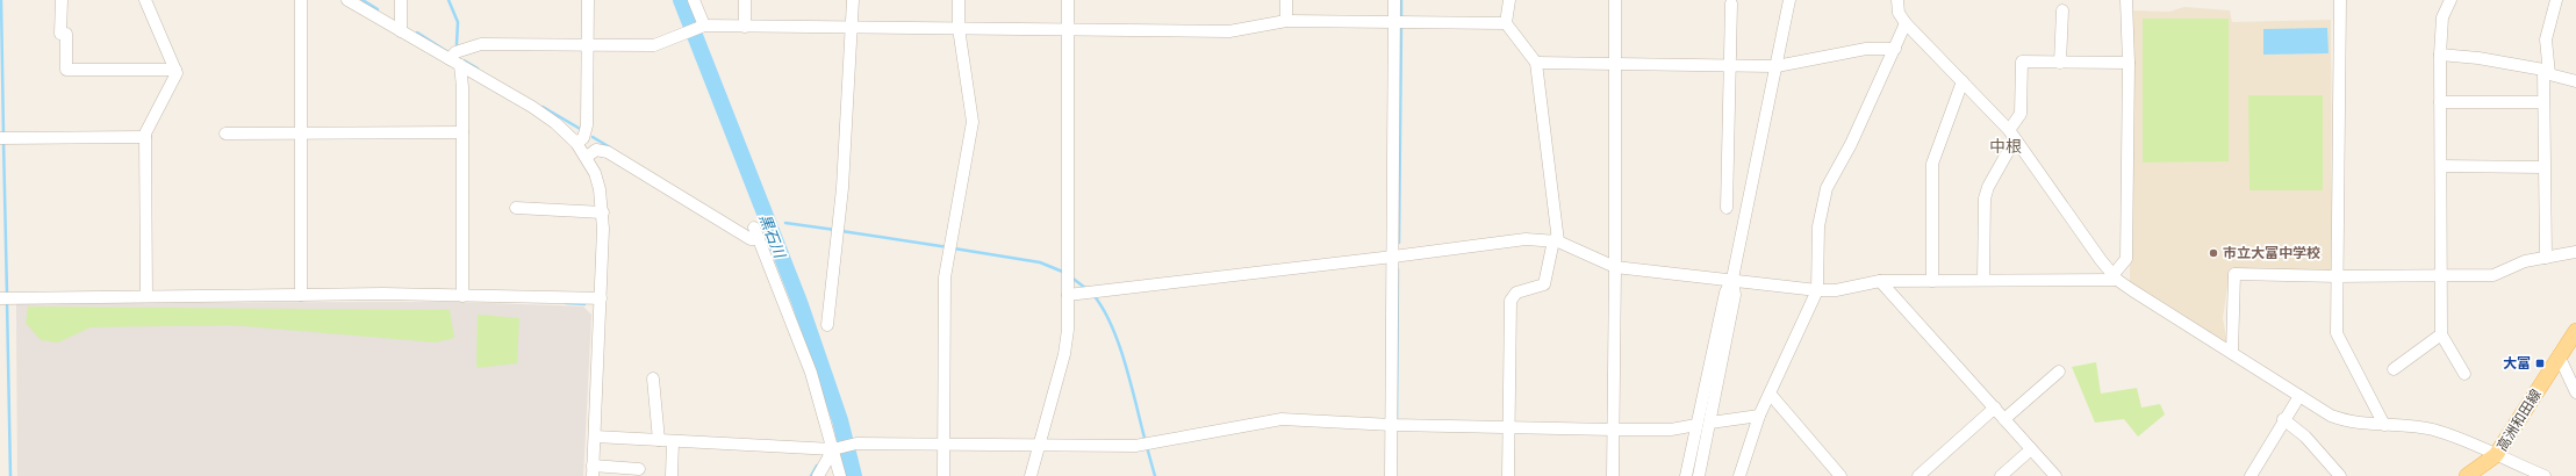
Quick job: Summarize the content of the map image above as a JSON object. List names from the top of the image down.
{
  "streets": {
    "main road": ["高洲和田線"]
  },
  "districts": ["中根"],
  "water": ["黒石川"],
  "places": {
    "other": ["市立大富中学校"],
    "transit": ["大富"]
  }
}
